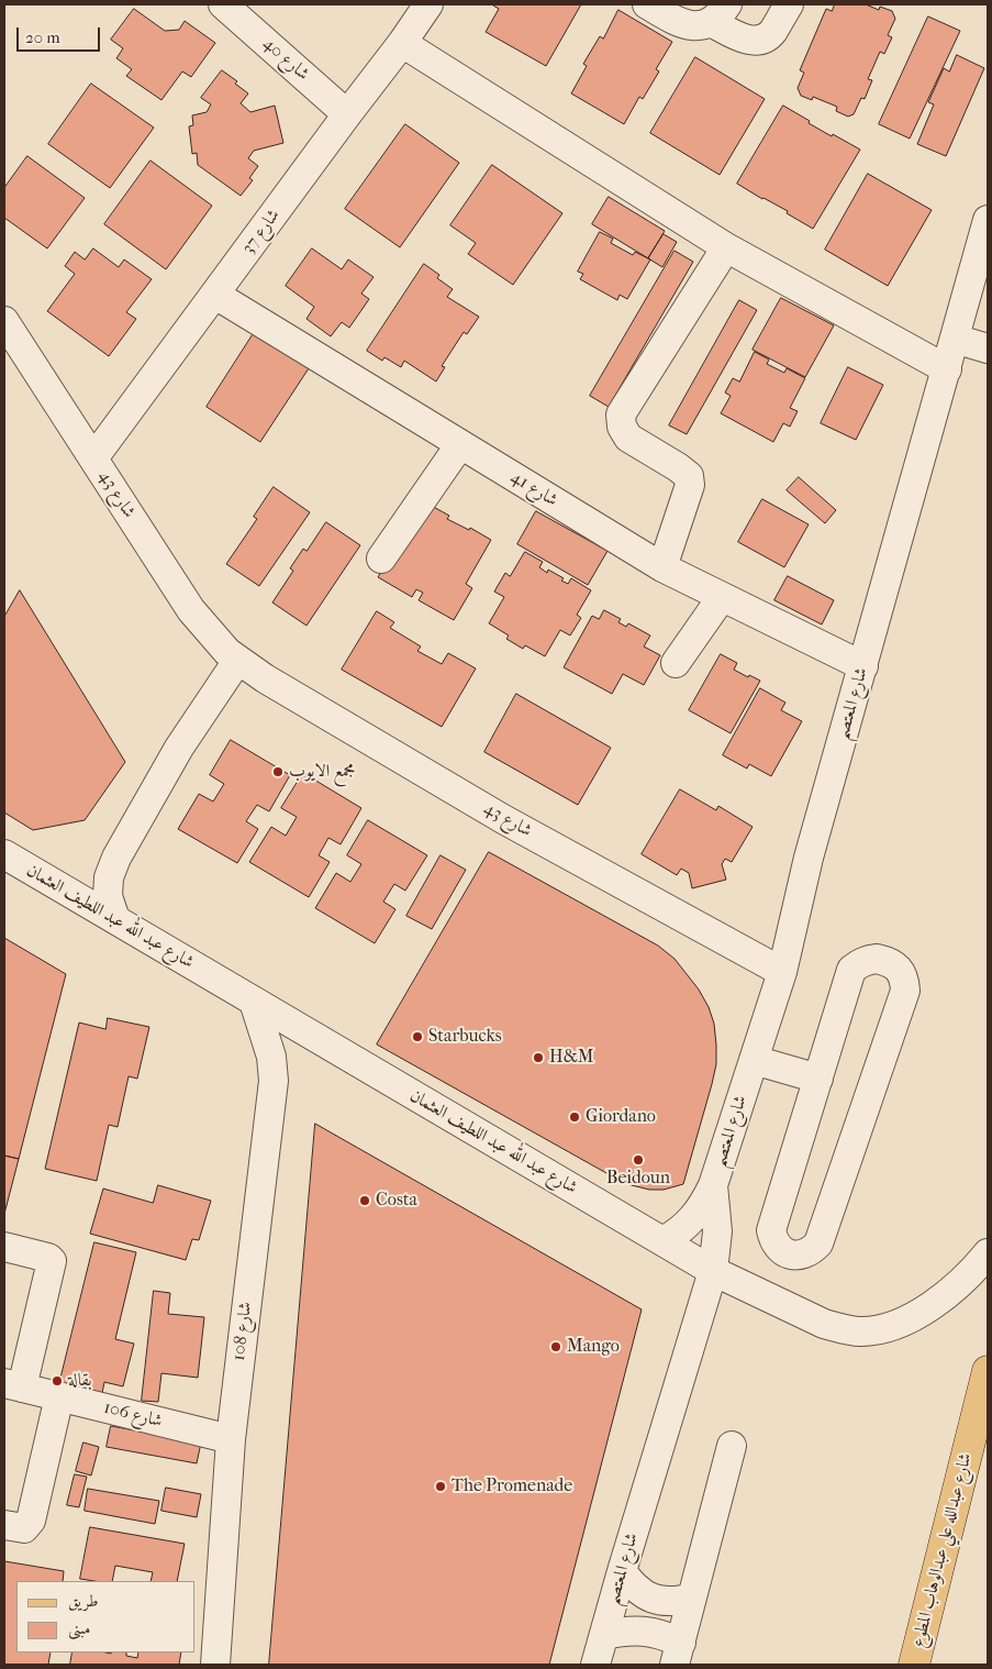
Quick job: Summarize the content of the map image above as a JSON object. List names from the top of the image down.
{
  "streets": {
    "main road": ["شارع عبدالله علي عبدالوهاب المطوع"],
    "street": [
      "شارع 40",
      "شارع 37",
      "شارع 41",
      "شارع 43",
      "شارع المعتصم",
      "شارع عبد الله عبد اللطيف العثمان",
      "شارع 108",
      "شارع 106"
    ]
  },
  "crossings": [
    ["شارع 40", "شارع 37"],
    ["شارع 37", "شارع 41"],
    ["شارع 37", "شارع 43"],
    ["شارع 41", "شارع المعتصم"],
    ["شارع 43", "شارع المعتصم"],
    ["شارع المعتصم", "شارع عبد الله عبد اللطيف العثمان"],
    ["شارع عبد الله عبد اللطيف العثمان", "شارع 108"],
    ["شارع 108", "شارع 106"]
  ],
  "places": [
    "مجمع الايوب",
    "Starbucks",
    "H&M",
    "Giordano",
    "Beidoun",
    "Costa",
    "Mango",
    "بقالة",
    "The Promenade"
  ],
  "legend": ["طريق", "مبنى"],
  "scale_bar": "20 m"
}
